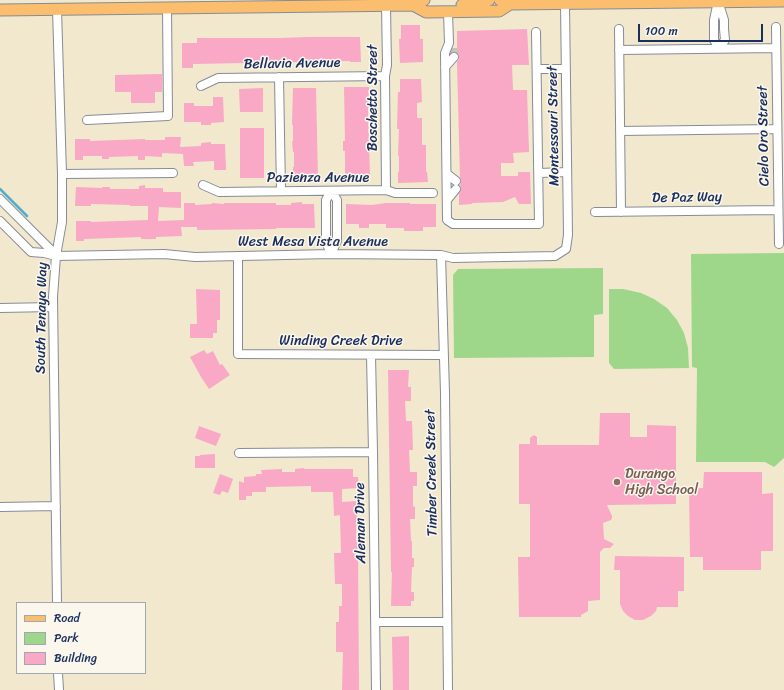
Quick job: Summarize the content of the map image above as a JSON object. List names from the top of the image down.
{
  "streets": {
    "street": [
      "Bellavia Avenue",
      "Boschetto Street",
      "Montessouri Street",
      "Cielo Oro Street",
      "Pazienza Avenue",
      "De Paz Way",
      "West Mesa Vista Avenue",
      "South Tenaya Way",
      "Winding Creek Drive",
      "Timber Creek Street",
      "Aleman Drive"
    ]
  },
  "crossings": [
    ["Bellavia Avenue", "Boschetto Street"],
    ["Boschetto Street", "Pazienza Avenue"],
    ["Montessouri Street", "West Mesa Vista Avenue"],
    ["Cielo Oro Street", "De Paz Way"],
    ["West Mesa Vista Avenue", "South Tenaya Way"],
    ["West Mesa Vista Avenue", "Winding Creek Drive"],
    ["West Mesa Vista Avenue", "Timber Creek Street"],
    ["Winding Creek Drive", "Timber Creek Street"],
    ["Winding Creek Drive", "Aleman Drive"]
  ],
  "places": ["Durango High School"],
  "legend": ["Road", "Park", "Building"],
  "scale_bar": "100 m"
}
